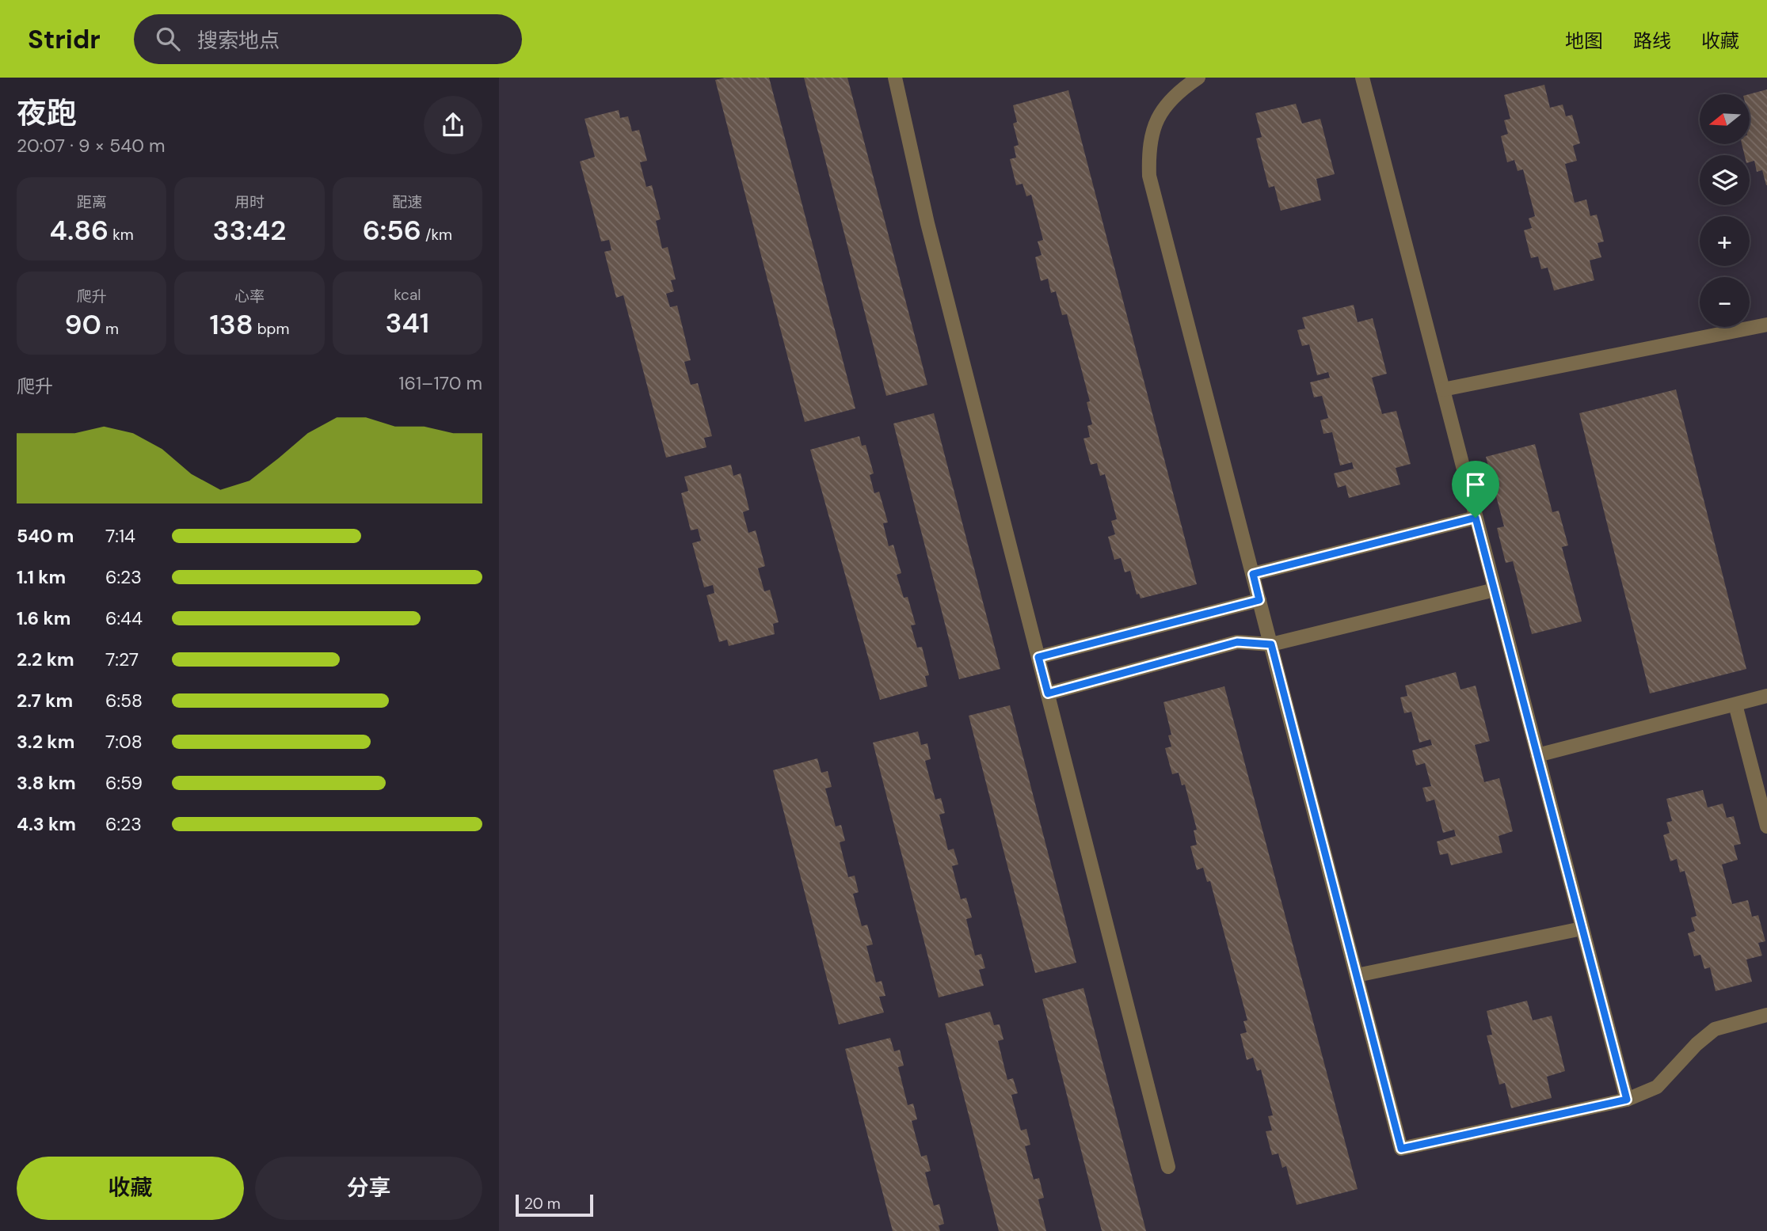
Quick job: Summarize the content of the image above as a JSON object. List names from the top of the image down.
{
  "scale_bar": "20 m",
  "north": "left",
  "page": {
    "header": "Stridr",
    "search": "搜索地点",
    "nav": ["地图", "路线", "收藏"],
    "heading": ["夜跑", "20:07 · 9 × 540 m"],
    "map_buttons": ["+", "−"],
    "stats": [
      ["距离", "4.86 km"],
      ["用时", "33:42"],
      ["配速", "6:56 /km"],
      ["爬升", "90 m"],
      ["心率", "138 bpm"],
      ["kcal", "341"]
    ],
    "chart": ["爬升", "161–170 m"],
    "list": [
      {
        "name": "540 m",
        "note": "7:14"
      },
      {
        "name": "1.1 km",
        "note": "6:23"
      },
      {
        "name": "1.6 km",
        "note": "6:44"
      },
      {
        "name": "2.2 km",
        "note": "7:27"
      },
      {
        "name": "2.7 km",
        "note": "6:58"
      },
      {
        "name": "3.2 km",
        "note": "7:08"
      },
      {
        "name": "3.8 km",
        "note": "6:59"
      },
      {
        "name": "4.3 km",
        "note": "6:23"
      }
    ],
    "buttons": ["收藏", "分享"],
    "scale": "20 m"
  }
}
